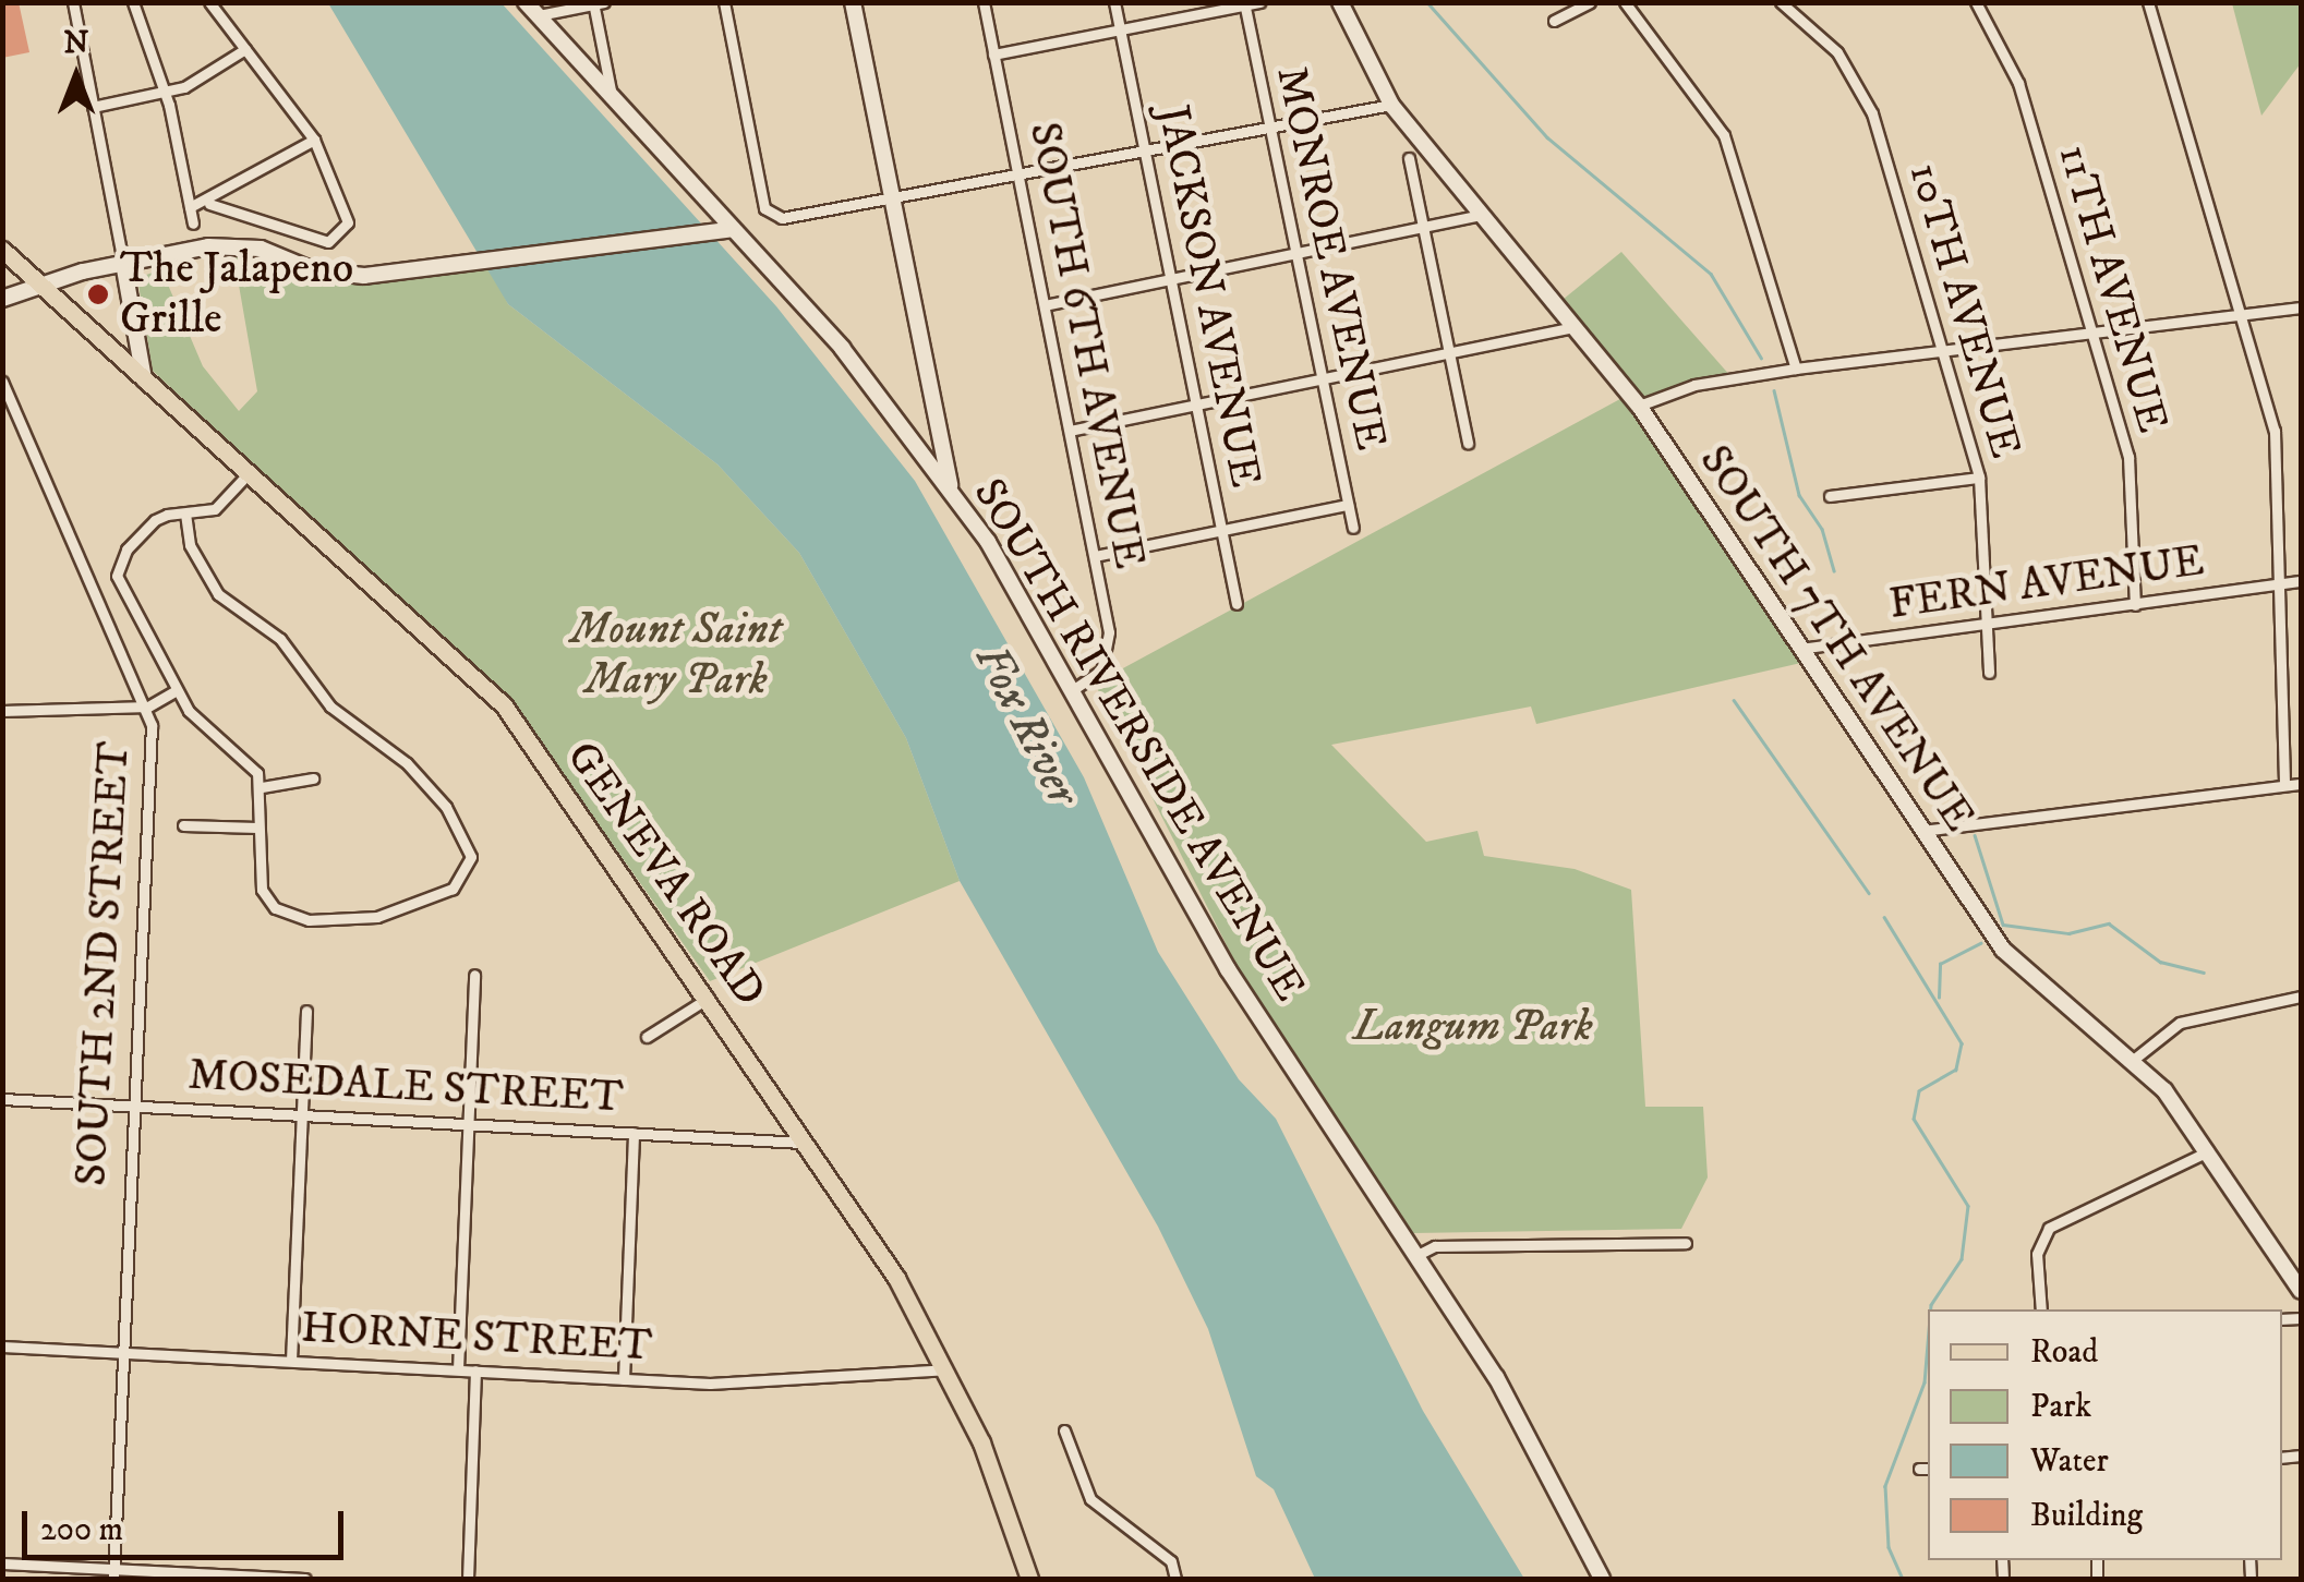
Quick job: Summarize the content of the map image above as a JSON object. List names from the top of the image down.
{
  "streets": {
    "main road": ["GENEVA ROAD"],
    "street": [
      "MONROE AVENUE",
      "11TH AVENUE",
      "JACKSON AVENUE",
      "10TH AVENUE",
      "SOUTH 6TH AVENUE",
      "FERN AVENUE",
      "SOUTH 7TH AVENUE",
      "SOUTH RIVERSIDE AVENUE",
      "SOUTH 2ND STREET",
      "MOSEDALE STREET",
      "HORNE STREET"
    ]
  },
  "crossings": [
    ["11TH AVENUE", "FERN AVENUE"],
    ["10TH AVENUE", "FERN AVENUE"],
    ["SOUTH 6TH AVENUE", "SOUTH RIVERSIDE AVENUE"],
    ["FERN AVENUE", "SOUTH 7TH AVENUE"],
    ["GENEVA ROAD", "MOSEDALE STREET"],
    ["GENEVA ROAD", "HORNE STREET"],
    ["SOUTH 2ND STREET", "MOSEDALE STREET"],
    ["SOUTH 2ND STREET", "HORNE STREET"]
  ],
  "water": ["Fox River"],
  "parks": ["Mount Saint Mary Park", "Langum Park"],
  "places": ["The Jalapeno Grille"],
  "legend": [
    "Road",
    "Park",
    "Water",
    "Building"
  ],
  "scale_bar": "200 m",
  "north": "top"
}
